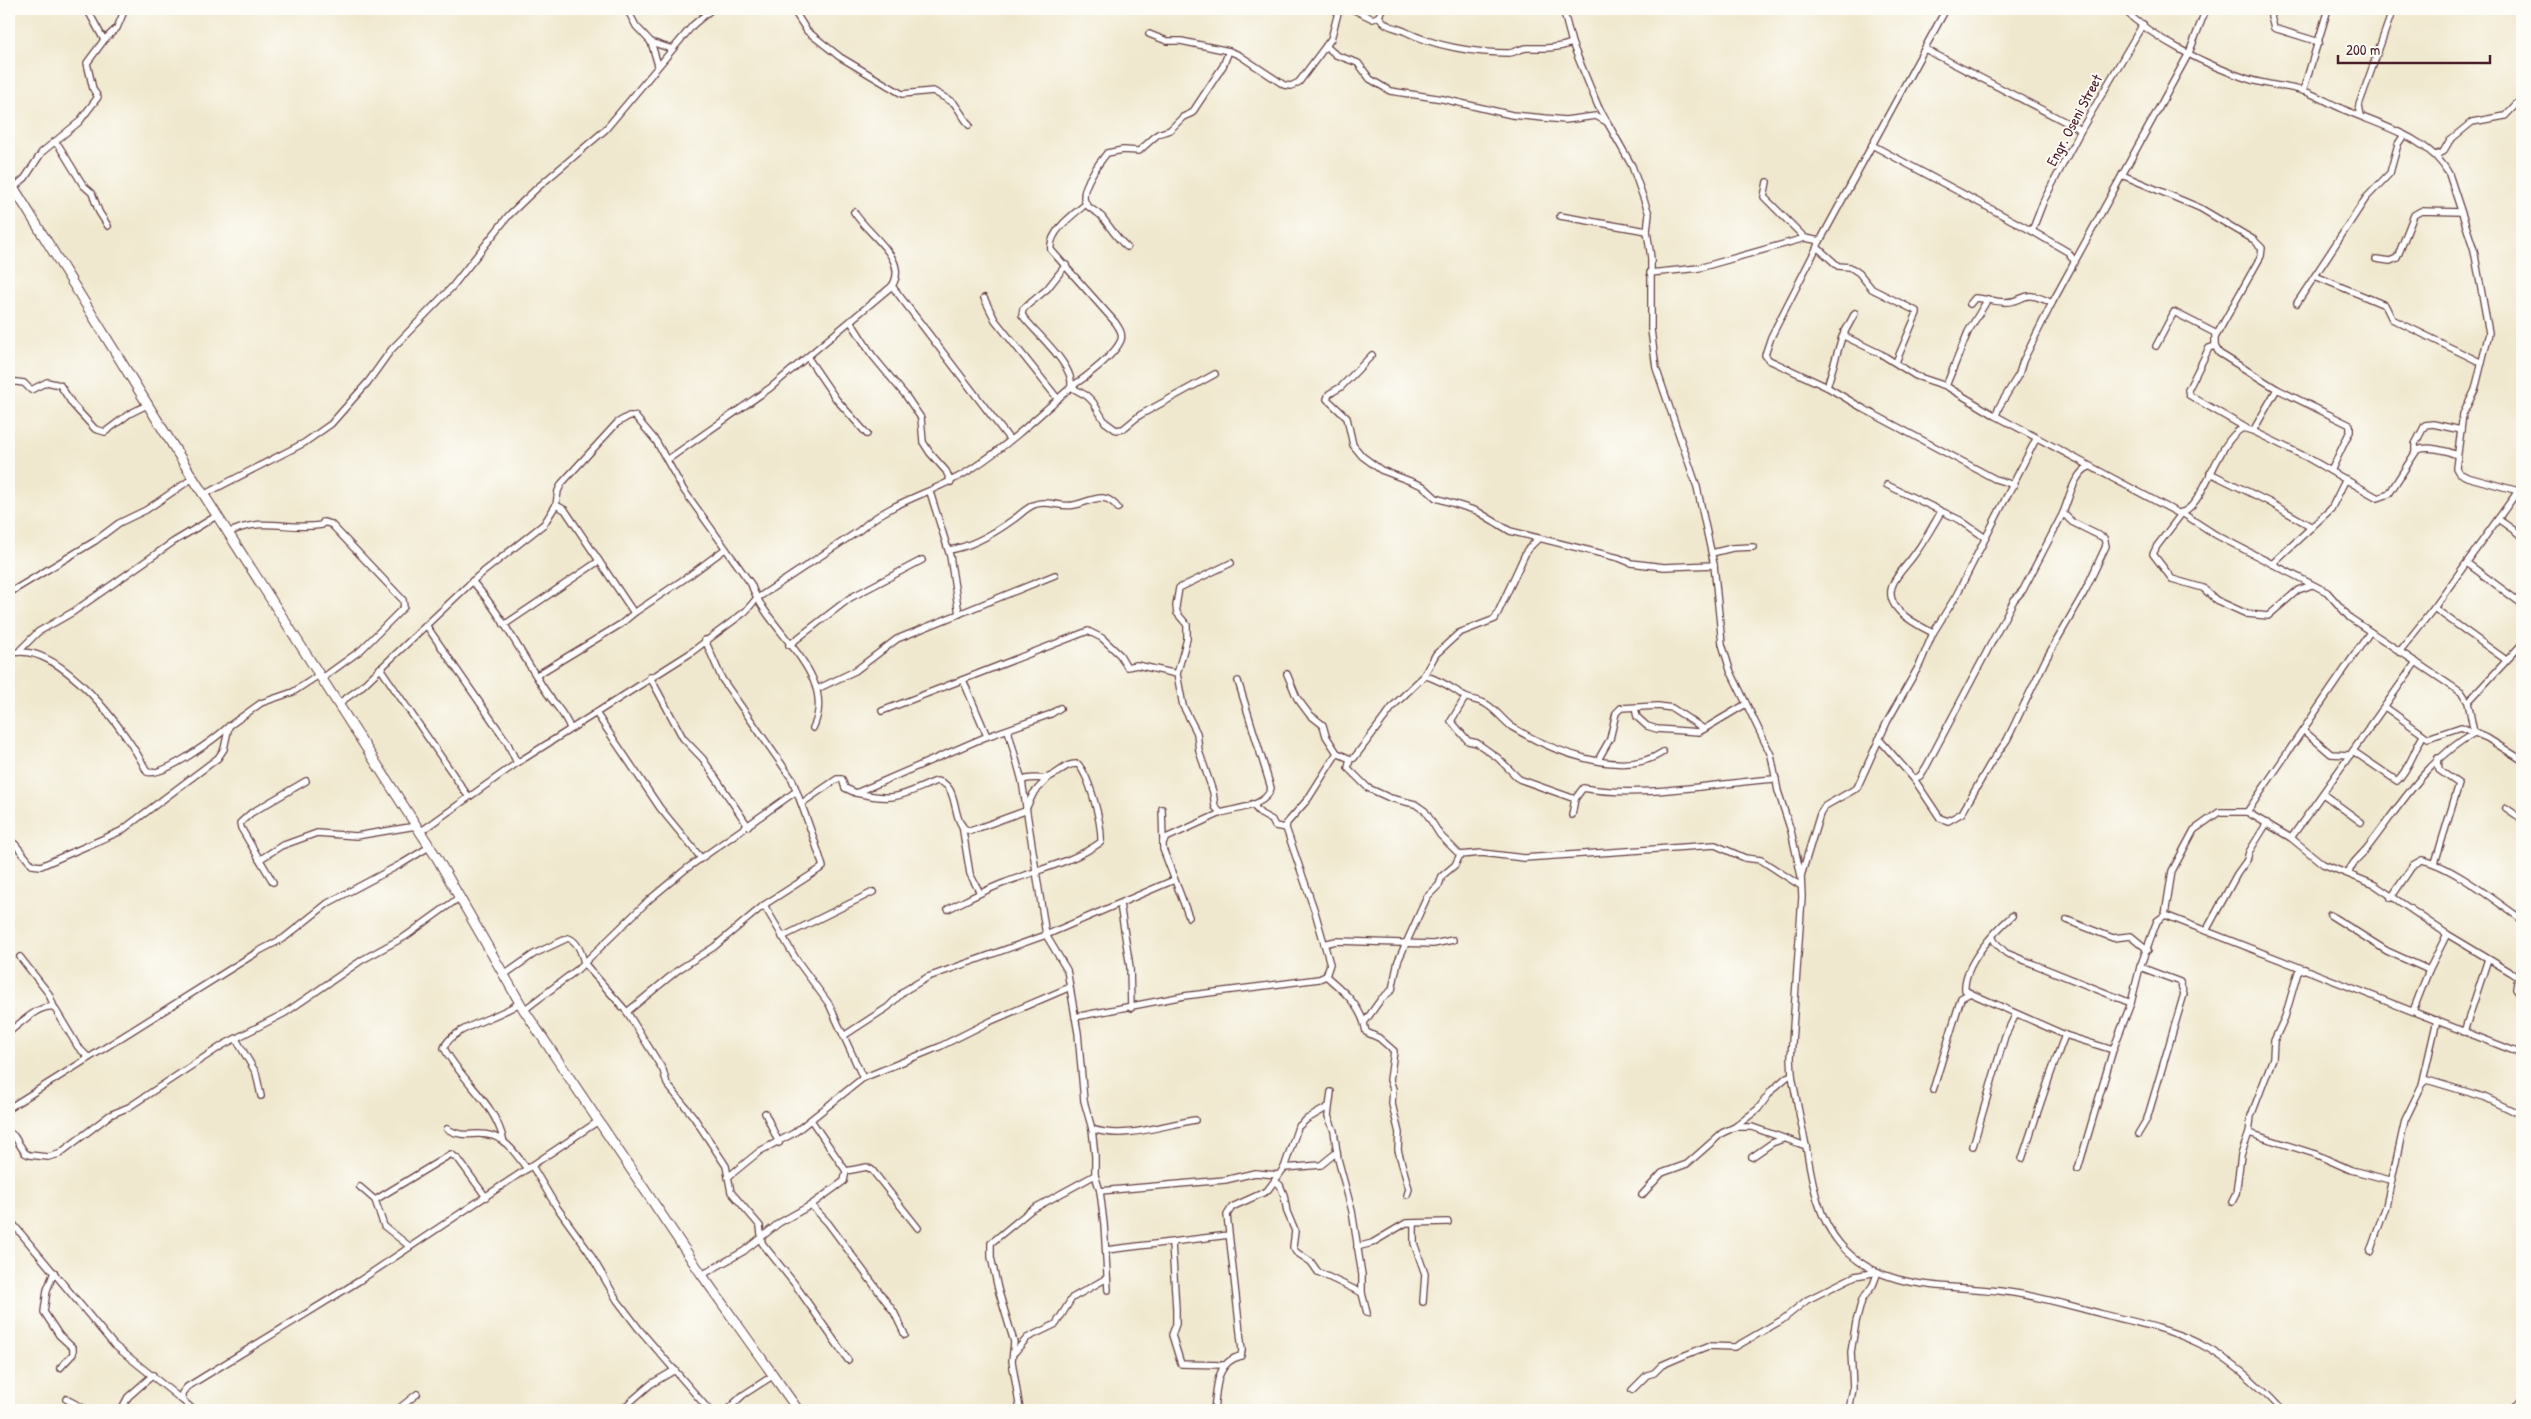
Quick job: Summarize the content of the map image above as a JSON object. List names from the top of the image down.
{
  "streets": {
    "street": ["Engr. Oseni Street"]
  },
  "scale_bar": "200 m"
}
